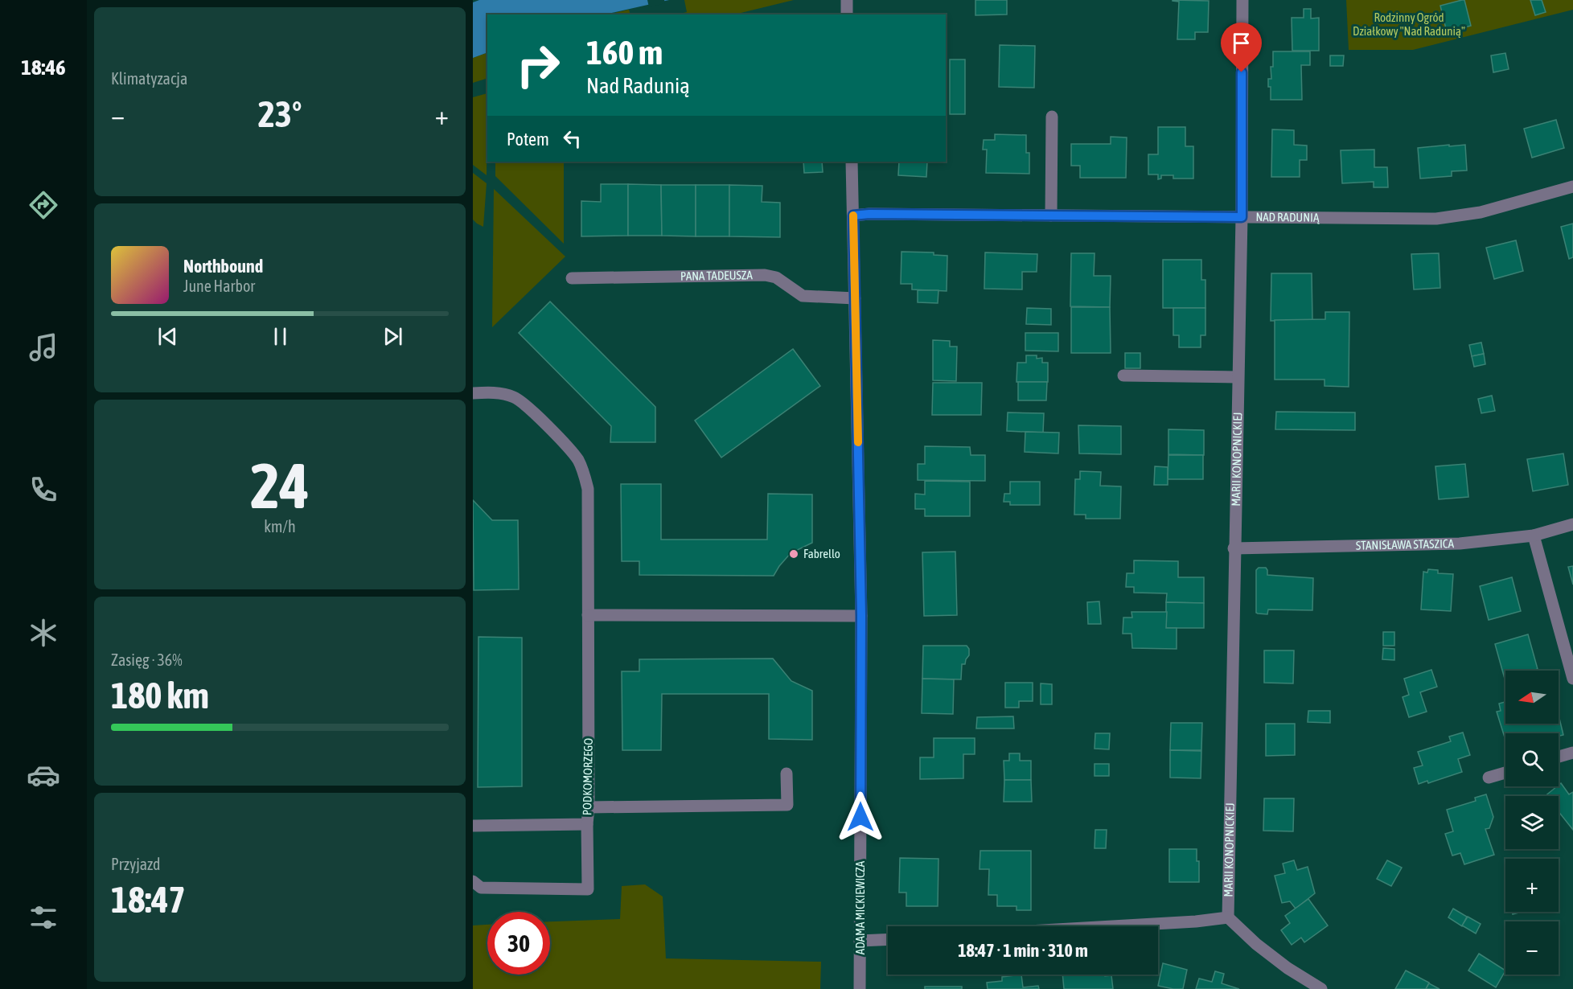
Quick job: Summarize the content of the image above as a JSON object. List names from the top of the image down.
{
  "streets": {
    "street": [
      "NAD RADUNIĄ",
      "PANA TADEUSZA",
      "MARII KONOPNICKIEJ",
      "STANISŁAWA STASZICA",
      "PODKOMORZEGO",
      "ADAMA MICKIEWICZA"
    ]
  },
  "crossings": [
    ["NAD RADUNIĄ", "MARII KONOPNICKIEJ"],
    ["NAD RADUNIĄ", "ADAMA MICKIEWICZA"],
    ["PANA TADEUSZA", "ADAMA MICKIEWICZA"],
    ["MARII KONOPNICKIEJ", "STANISŁAWA STASZICA"]
  ],
  "parks": ["Rodzinny Ogród Działkowy \"Nad Radunią\""],
  "places": ["Fabrello"],
  "north": "left",
  "page": {
    "tabs": "18:46",
    "tile": [
      "Klimatyzacja",
      ["24", "km/h"],
      ["Zasięg · 36%", "180 km"],
      ["Przyjazd", "18:47"]
    ],
    "turn": ["160 m", "Nad Radunią"],
    "heat": ["−", "23°", "+"],
    "then": "Potem",
    "song": ["Northbound", "June Harbor"],
    "map_buttons": ["+", "−"],
    "limit": "30",
    "trip": "18:47 · 1 min · 310 m"
  }
}
